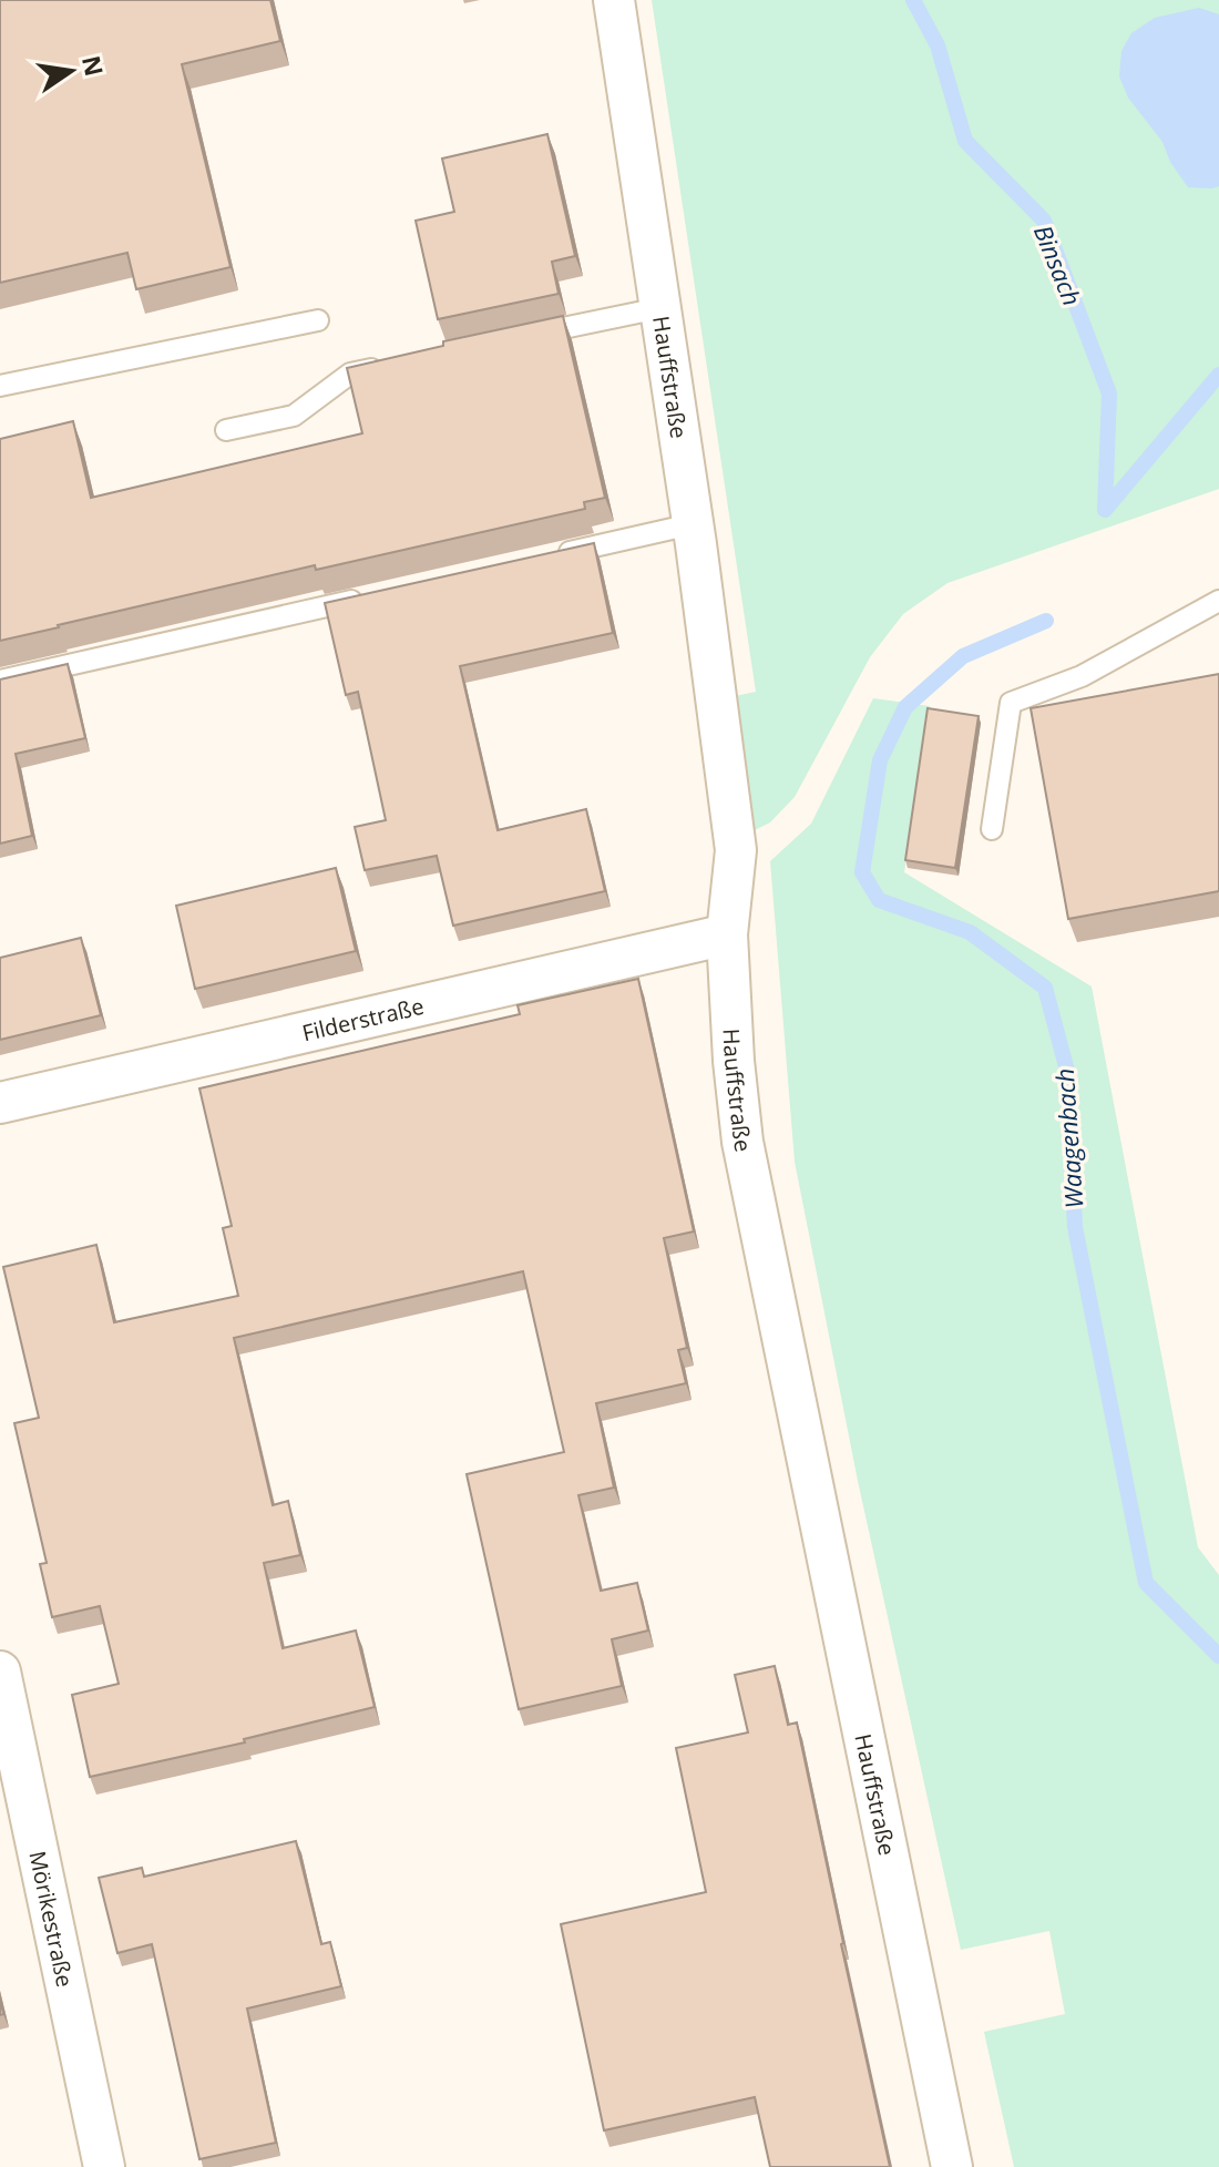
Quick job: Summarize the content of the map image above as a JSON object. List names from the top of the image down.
{
  "streets": {
    "street": ["Hauffstraße", "Filderstraße", "Mörikestraße"]
  },
  "crossings": [
    ["Hauffstraße", "Filderstraße"]
  ],
  "water": ["Binsach", "Waagenbach"],
  "north": "right"
}
